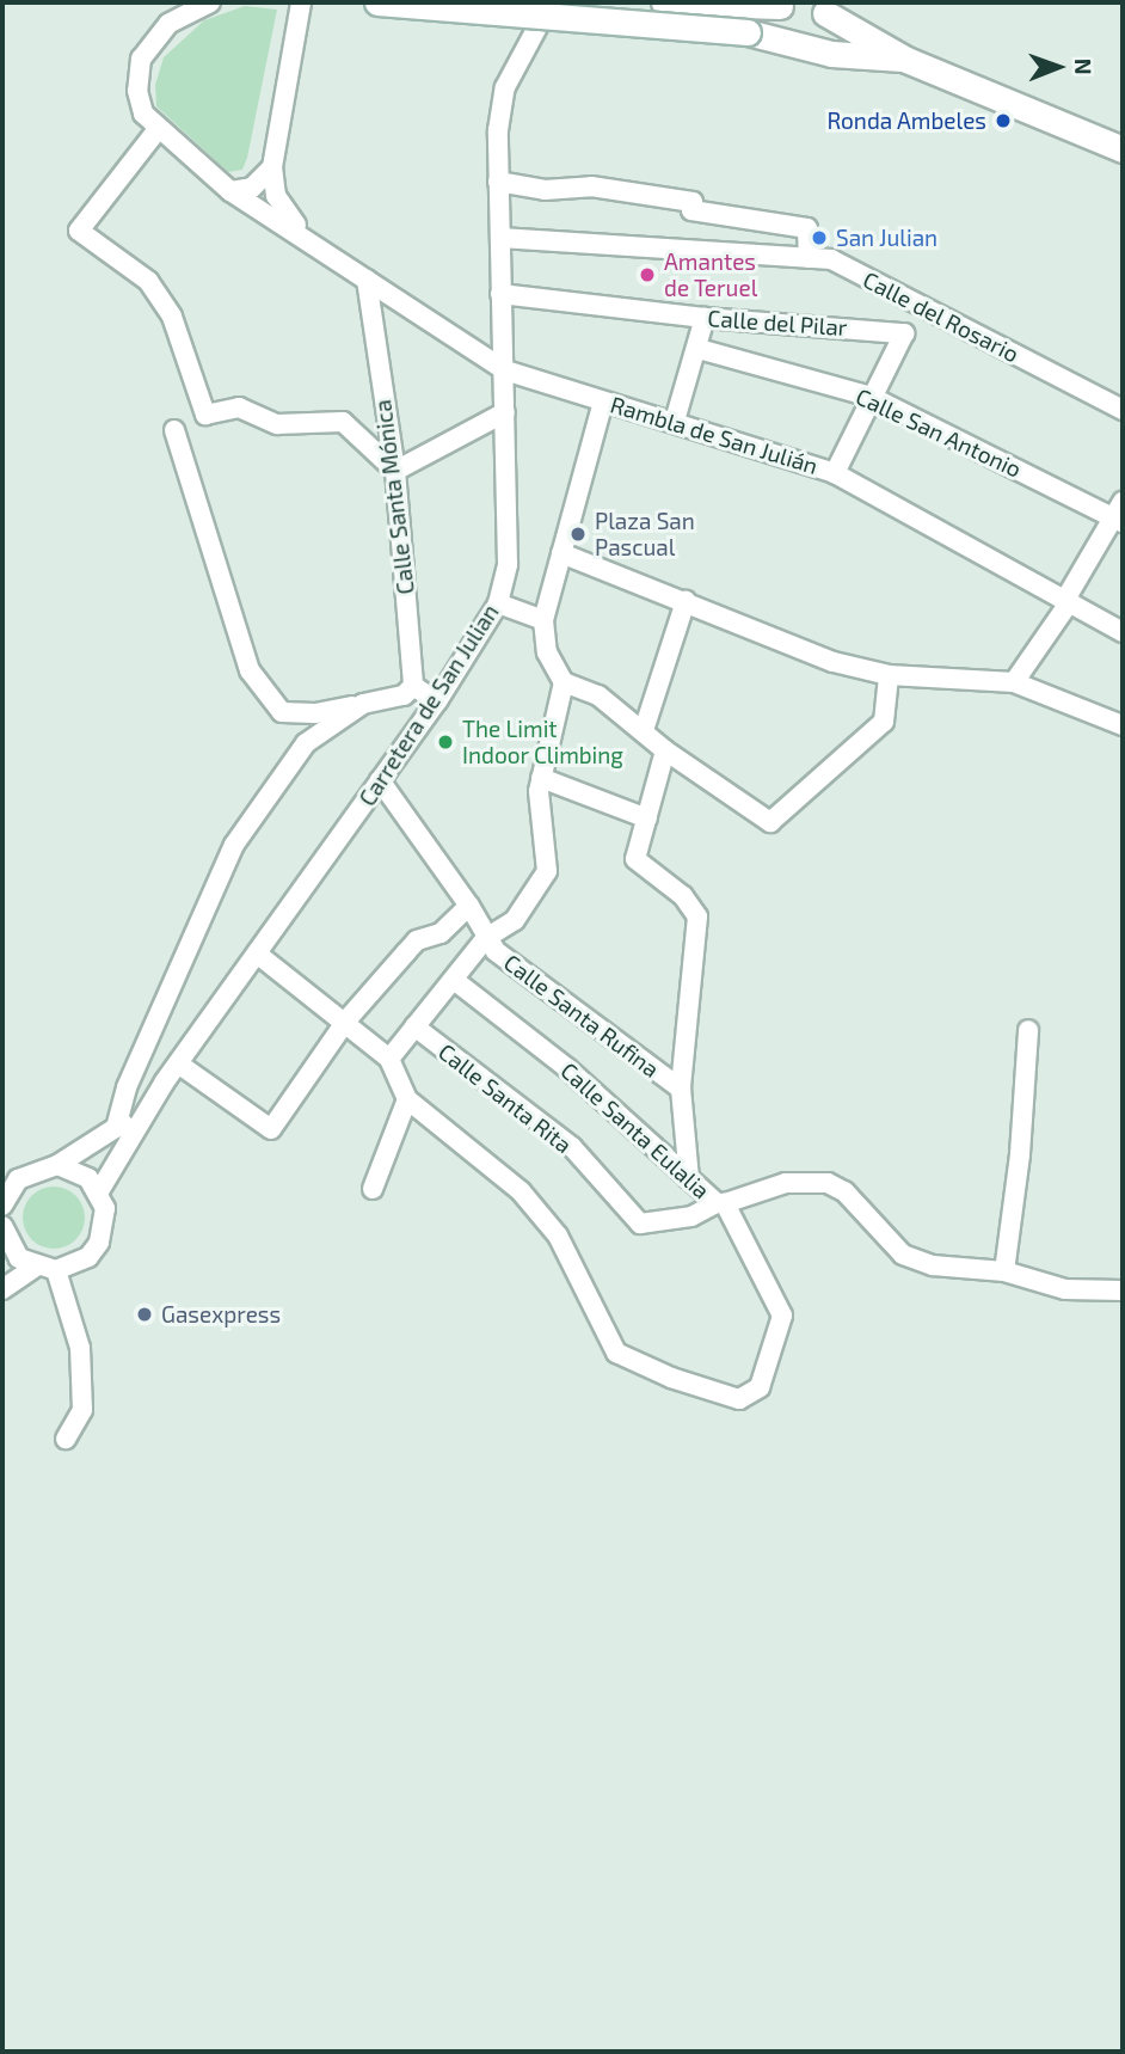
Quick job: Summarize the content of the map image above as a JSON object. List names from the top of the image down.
{
  "streets": {
    "street": [
      "Calle del Rosario",
      "Calle del Pilar",
      "Calle San Antonio",
      "Rambla de San Julián",
      "Calle Santa Mónica",
      "Carretera de San Julian",
      "Calle Santa Rufina",
      "Calle Santa Rita",
      "Calle Santa Eulalia"
    ]
  },
  "crossings": [
    ["Calle del Rosario", "Carretera de San Julian"],
    ["Calle del Pilar", "Calle San Antonio"],
    ["Calle del Pilar", "Carretera de San Julian"],
    ["Rambla de San Julián", "Calle Santa Mónica"],
    ["Rambla de San Julián", "Carretera de San Julian"],
    ["Carretera de San Julian", "Calle Santa Rufina"],
    ["Calle Santa Rufina", "Calle Santa Eulalia"],
    ["Calle Santa Rita", "Calle Santa Eulalia"]
  ],
  "places": [
    "Ronda Ambeles",
    "San Julian",
    "Amantes de Teruel",
    "Plaza San Pascual",
    "The Limit Indoor Climbing",
    "Gasexpress"
  ],
  "north": "right"
}
